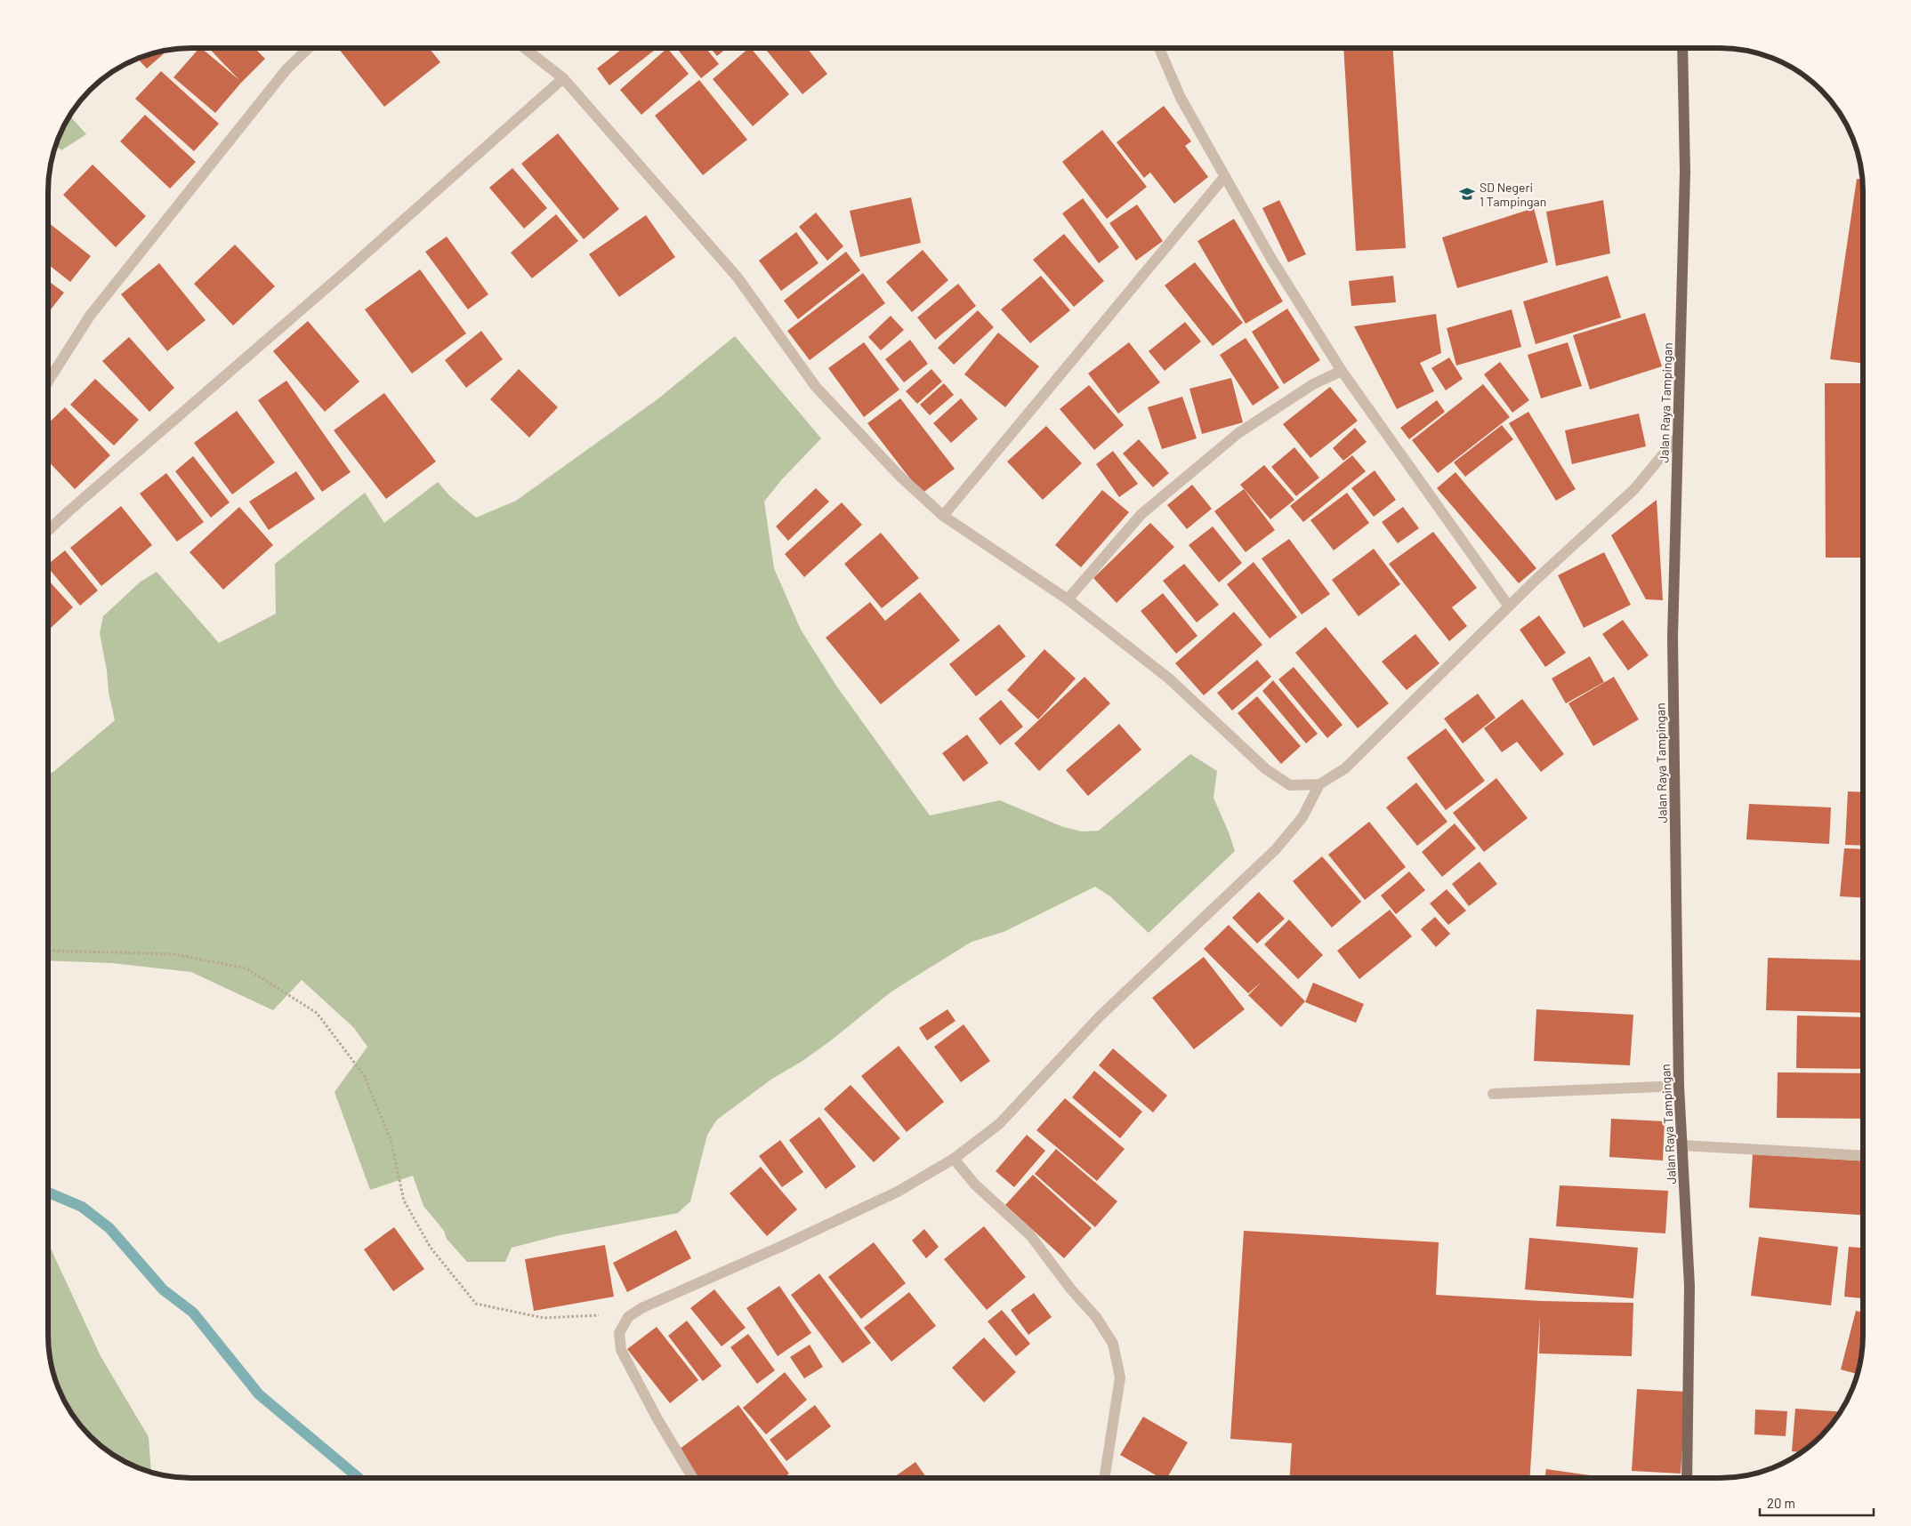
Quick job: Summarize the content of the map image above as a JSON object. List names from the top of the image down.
{
  "streets": {
    "main road": ["Jalan Raya Tampingan"]
  },
  "places": {
    "school or university": ["SD Negeri 1 Tampingan"]
  },
  "scale_bar": "20 m"
}
